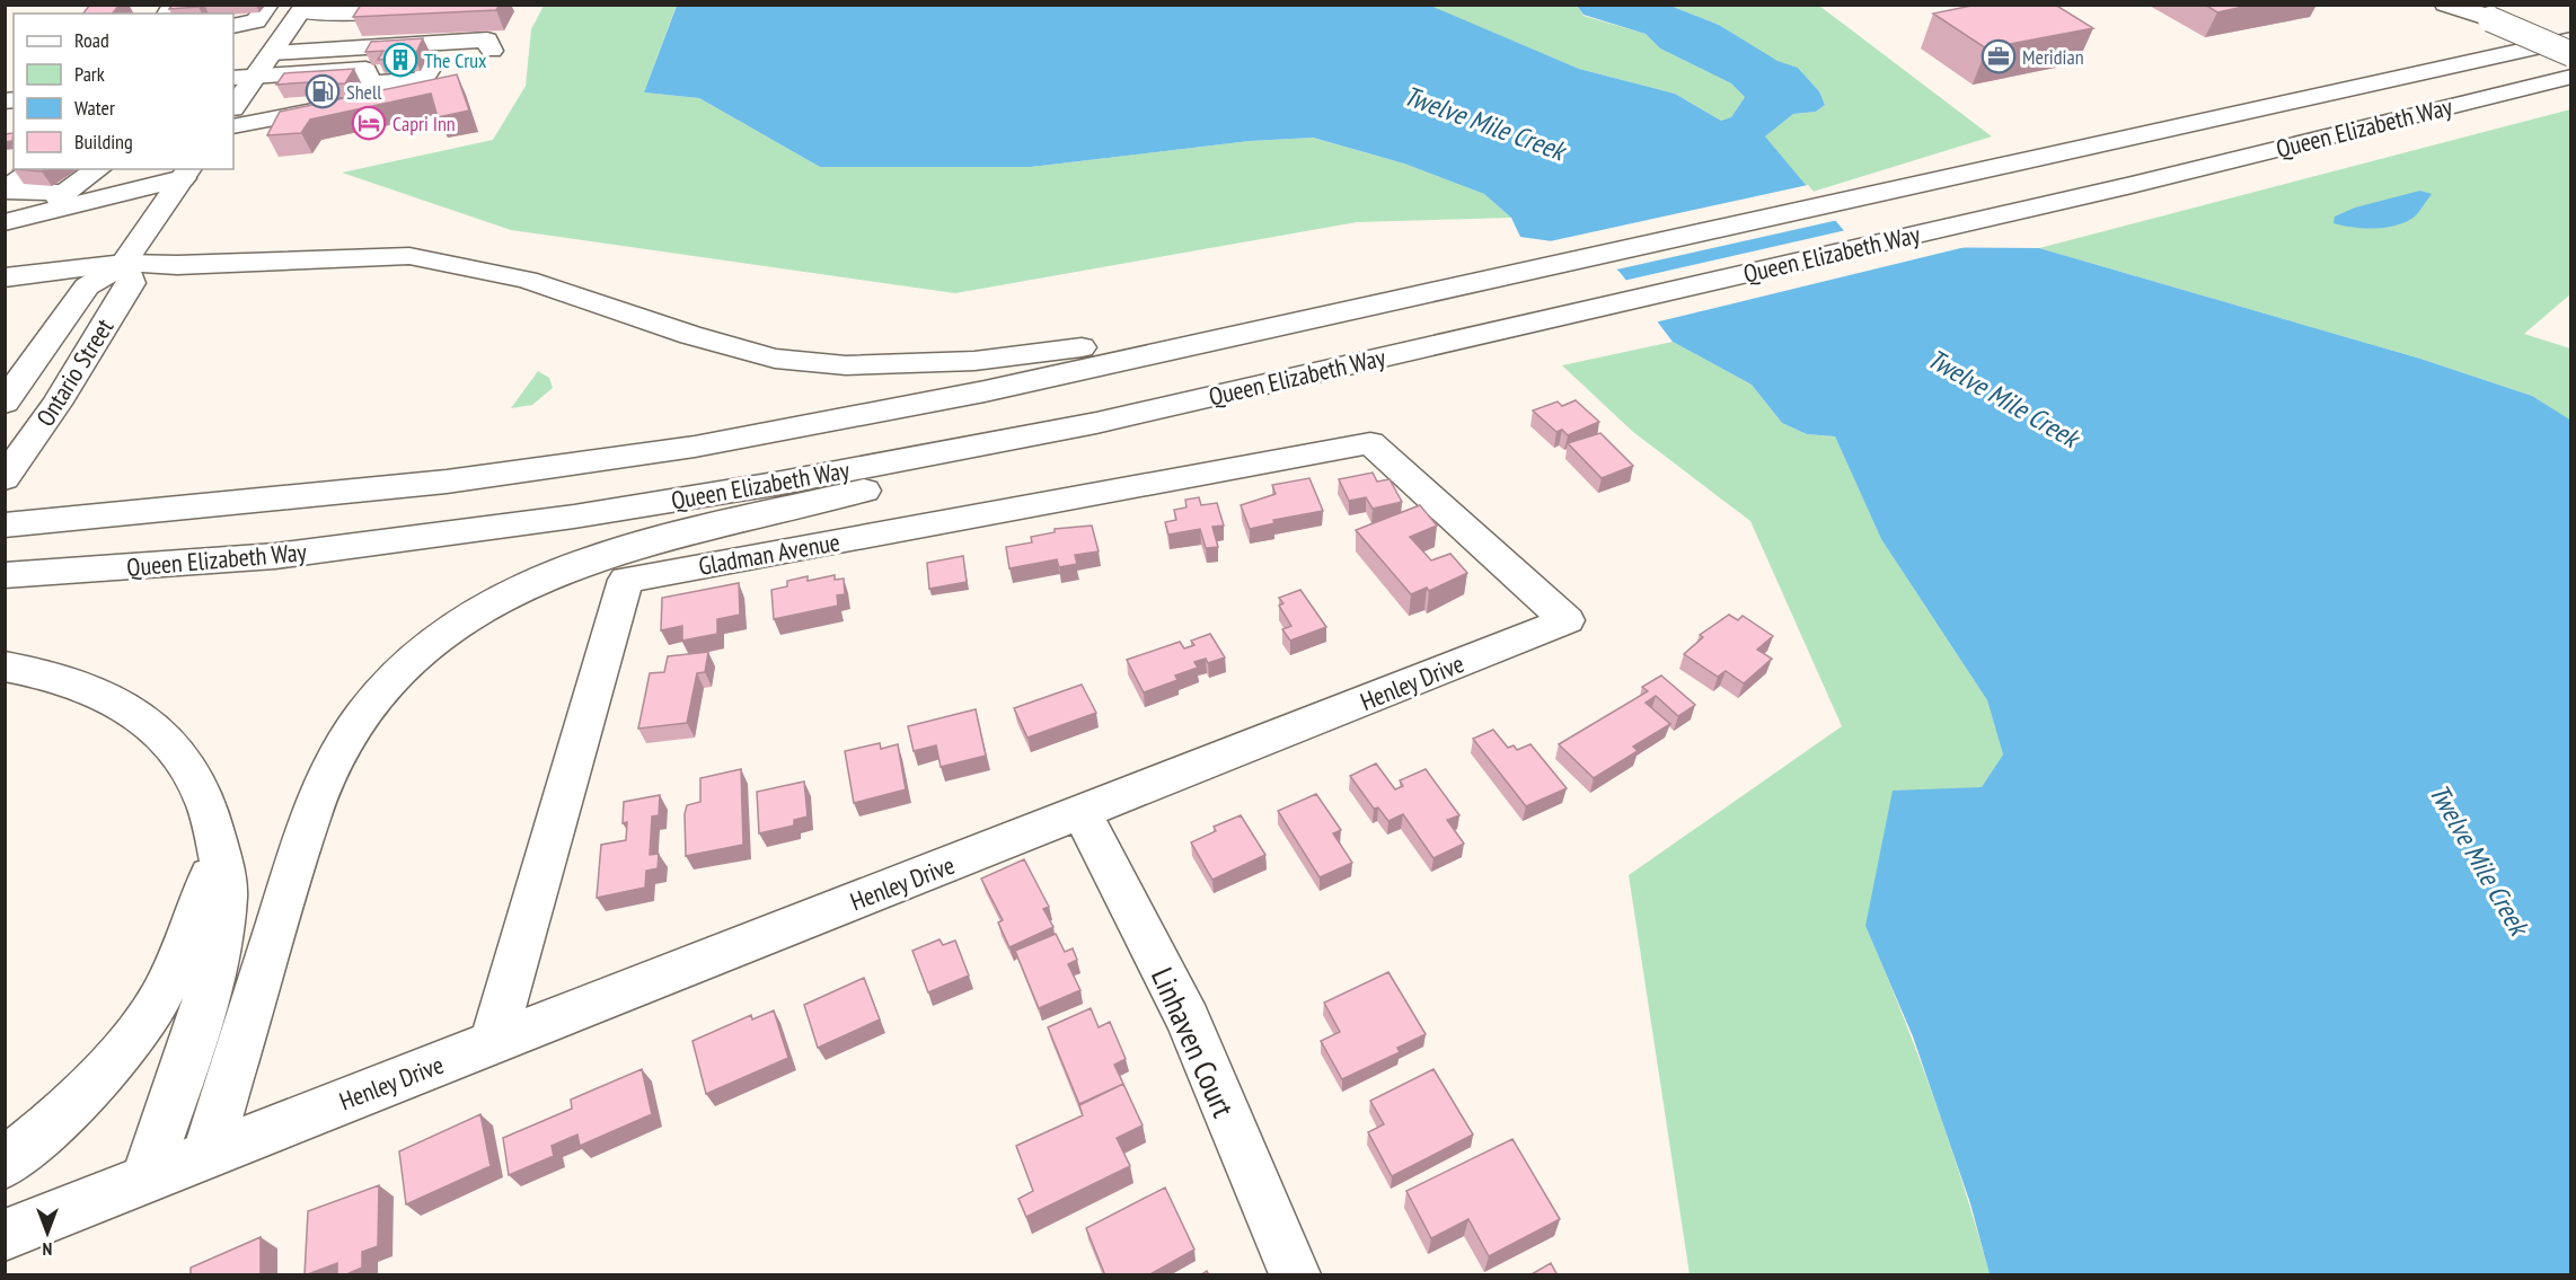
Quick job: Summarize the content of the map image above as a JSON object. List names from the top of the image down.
{
  "streets": {
    "main road": [
      "Queen Elizabeth Way",
      "Ontario Street",
      "Gladman Avenue",
      "Henley Drive",
      "Linhaven Court"
    ]
  },
  "crossings": [
    ["Gladman Avenue", "Henley Drive"],
    ["Henley Drive", "Linhaven Court"]
  ],
  "water": ["Twelve Mile Creek"],
  "places": {
    "office": ["Meridian"],
    "building": ["The Crux"],
    "fuel station": ["Shell"],
    "hotel": ["Capri Inn"]
  },
  "legend": [
    "Road",
    "Park",
    "Water",
    "Building"
  ],
  "north": "bottom"
}
